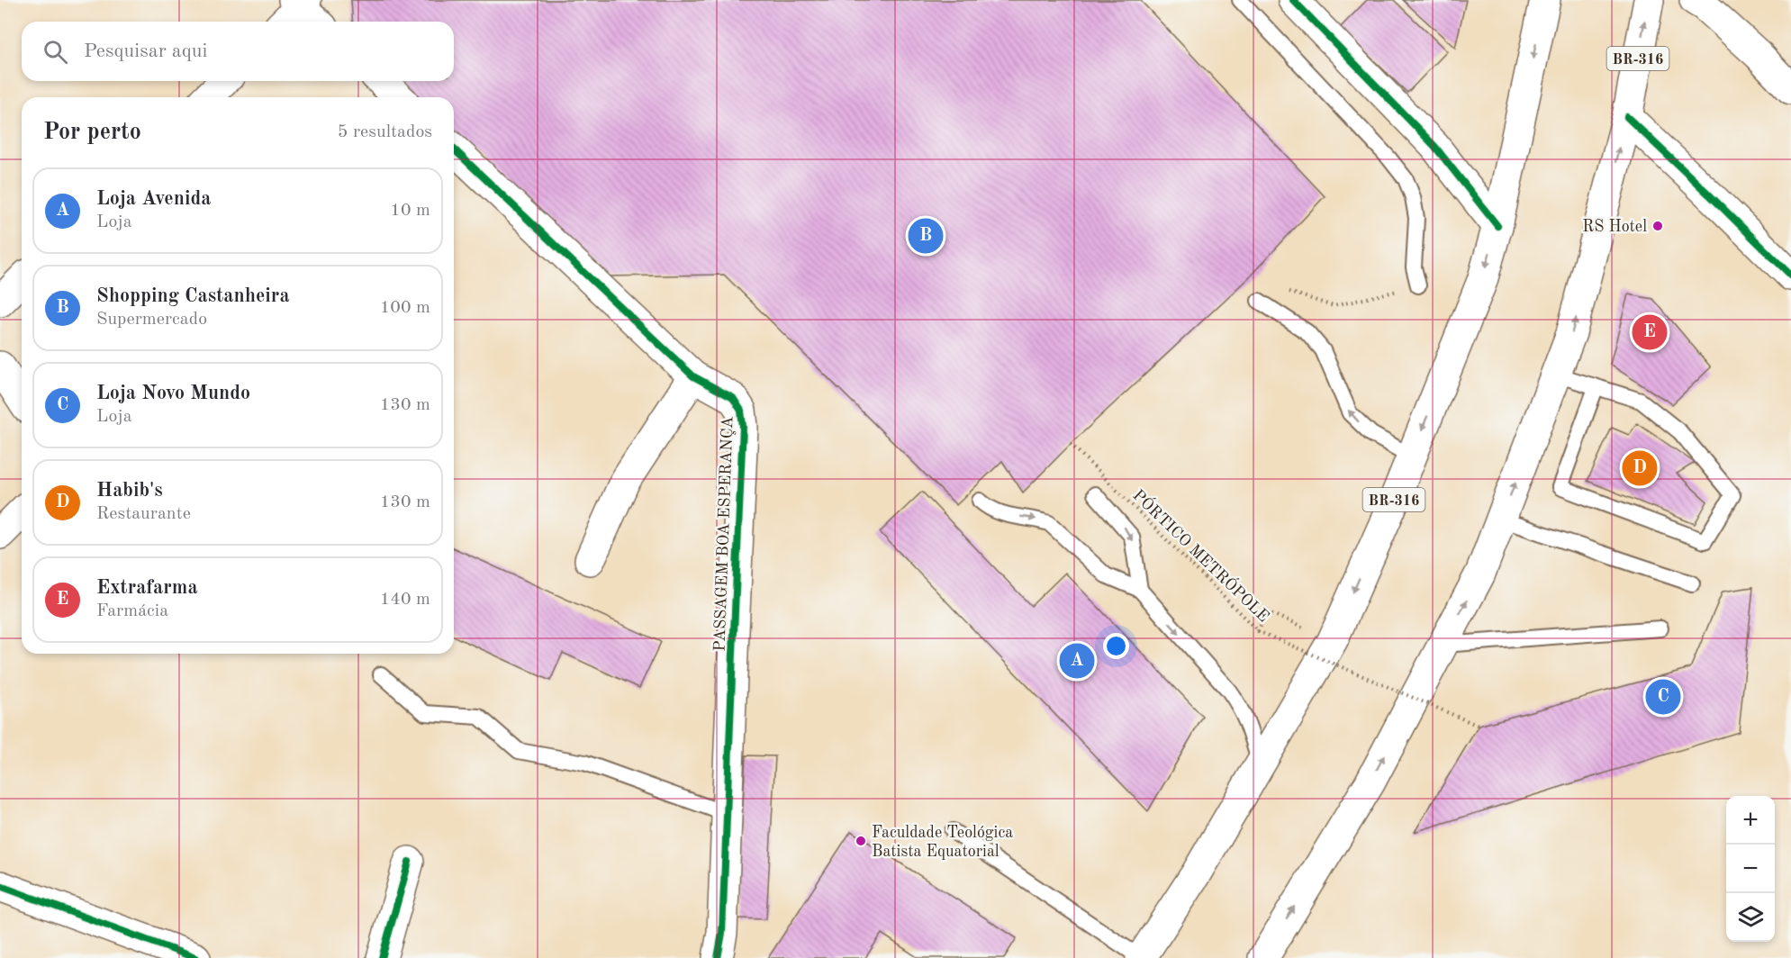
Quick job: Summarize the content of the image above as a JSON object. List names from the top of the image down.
{
  "streets": {
    "main road": ["BR-316", "PASSAGEM BOA ESPERANÇA"],
    "path": ["PÓRTICO METRÓPOLE"]
  },
  "places": ["RS Hotel", "Faculdade Teológica Batista Equatorial"],
  "page": {
    "search": "Pesquisar aqui",
    "heading": ["Por perto", "5 resultados"],
    "list": [
      {
        "mark": "A",
        "name": "Loja Avenida",
        "note": "Loja",
        "value": "10 m"
      },
      {
        "mark": "B",
        "name": "Shopping Castanheira",
        "note": "Supermercado",
        "value": "100 m"
      },
      {
        "mark": "C",
        "name": "Loja Novo Mundo",
        "note": "Loja",
        "value": "130 m"
      },
      {
        "mark": "D",
        "name": "Habib's",
        "note": "Restaurante",
        "value": "130 m"
      },
      {
        "mark": "E",
        "name": "Extrafarma",
        "note": "Farmácia",
        "value": "140 m"
      }
    ],
    "pins": [
      "B",
      "E",
      "D",
      "A",
      "C"
    ],
    "map_buttons": ["+", "−"]
  }
}
